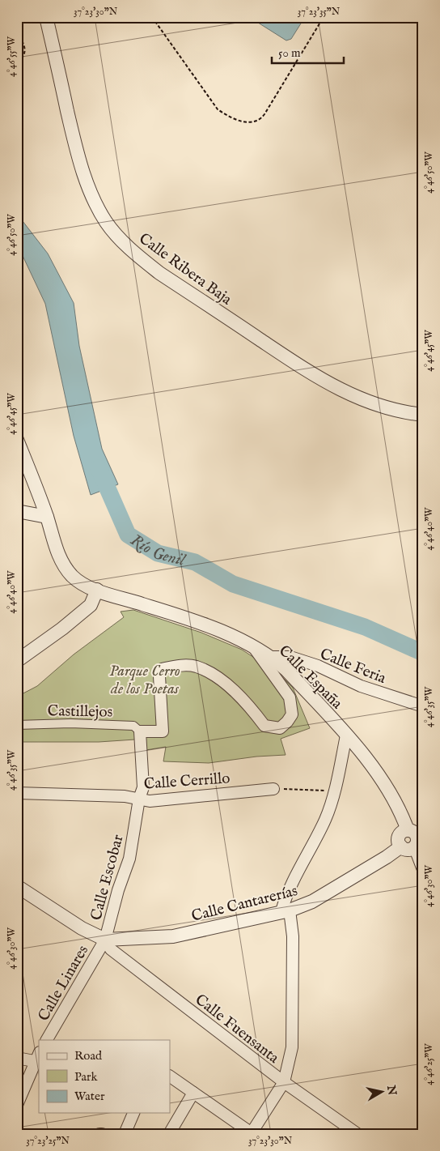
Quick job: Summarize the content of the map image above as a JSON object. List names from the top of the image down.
{
  "streets": {
    "street": [
      "Calle Ribera Baja",
      "Calle Feria",
      "Calle España",
      "Castillejos",
      "Calle Cerrillo",
      "Calle Escobar",
      "Calle Cantarerías",
      "Calle Linares",
      "Calle Fuensanta"
    ]
  },
  "crossings": [
    ["Calle Feria", "Calle España"],
    ["Calle España", "Calle Cantarerías"],
    ["Castillejos", "Calle Escobar"],
    ["Calle Cerrillo", "Calle Escobar"],
    ["Calle Escobar", "Calle Cantarerías"],
    ["Calle Escobar", "Calle Linares"],
    ["Calle Escobar", "Calle Fuensanta"],
    ["Calle Cantarerías", "Calle Linares"],
    ["Calle Cantarerías", "Calle Fuensanta"],
    ["Calle Linares", "Calle Fuensanta"]
  ],
  "water": ["Río Genil"],
  "parks": ["Parque Cerro de los Poetas"],
  "legend": ["Road", "Park", "Water"],
  "scale_bar": "50 m",
  "north": "right",
  "coordinates": [
    "37°23'30\"N",
    "37°23'35\"N",
    "4°46'55\"W",
    "4°46'50\"W",
    "4°46'45\"W",
    "4°46'40\"W",
    "4°46'35\"W",
    "4°46'30\"W",
    "4°46'25\"W",
    "37°23'25\"N"
  ]
}
